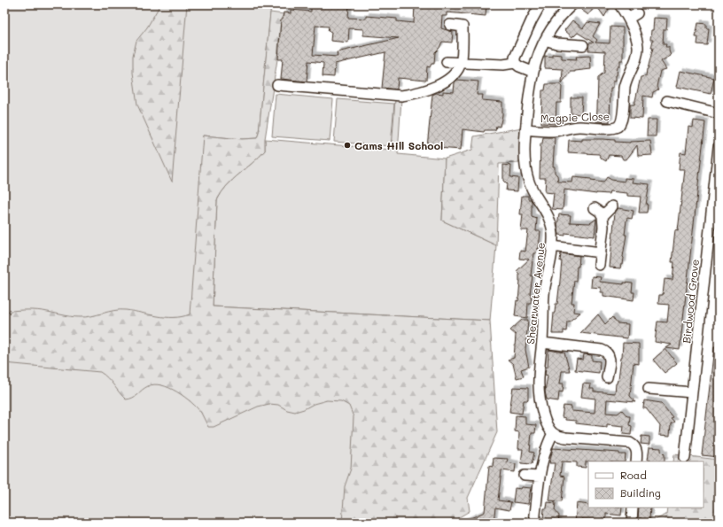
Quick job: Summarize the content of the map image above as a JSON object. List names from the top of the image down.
{
  "streets": {
    "street": ["Magpie Close", "Shearwater Avenue", "Birdwood Grove"]
  },
  "crossings": [
    ["Magpie Close", "Shearwater Avenue"]
  ],
  "places": ["Cams Hill School"],
  "legend": ["Road", "Building"]
}
